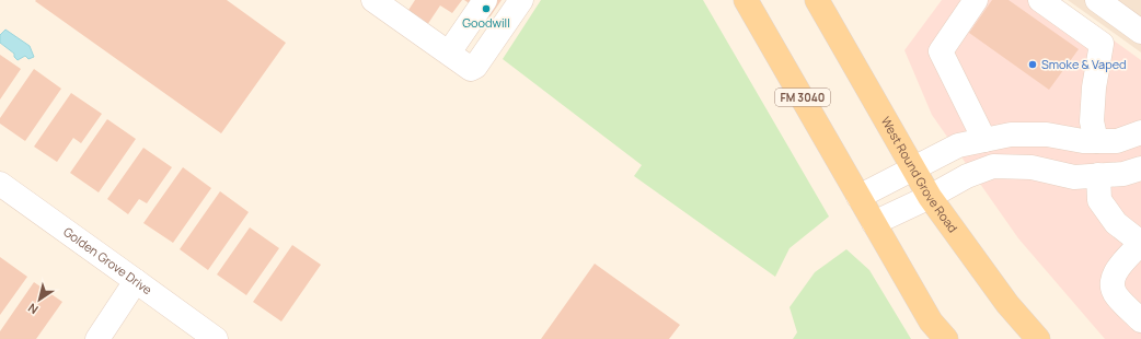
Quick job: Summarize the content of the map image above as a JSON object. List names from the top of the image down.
{
  "streets": {
    "main road": ["FM 3040", "West Round Grove Road"],
    "street": ["Golden Grove Drive"]
  },
  "places": ["Goodwill", "Smoke & Vaped"],
  "north": "bottom left"
}
